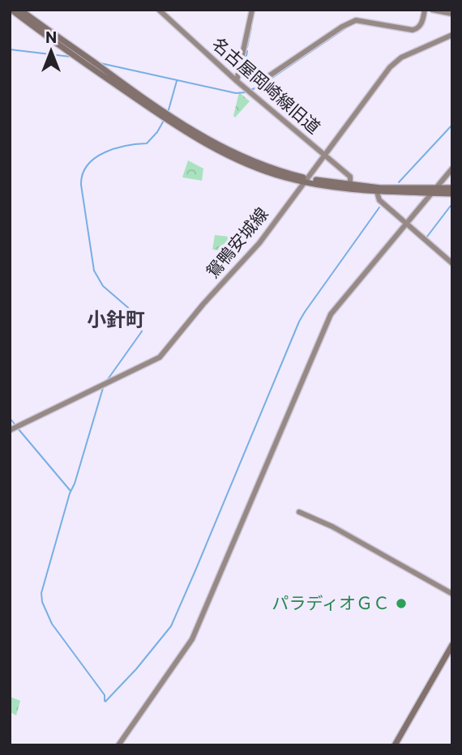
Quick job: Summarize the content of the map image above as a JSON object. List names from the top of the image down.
{
  "streets": {
    "street": ["名古屋岡崎線旧道", "鴛鴨安城線"]
  },
  "crossings": [
    ["名古屋岡崎線旧道", "鴛鴨安城線"]
  ],
  "districts": ["小針町"],
  "places": ["パラディオＧＣ"],
  "north": "top"
}
